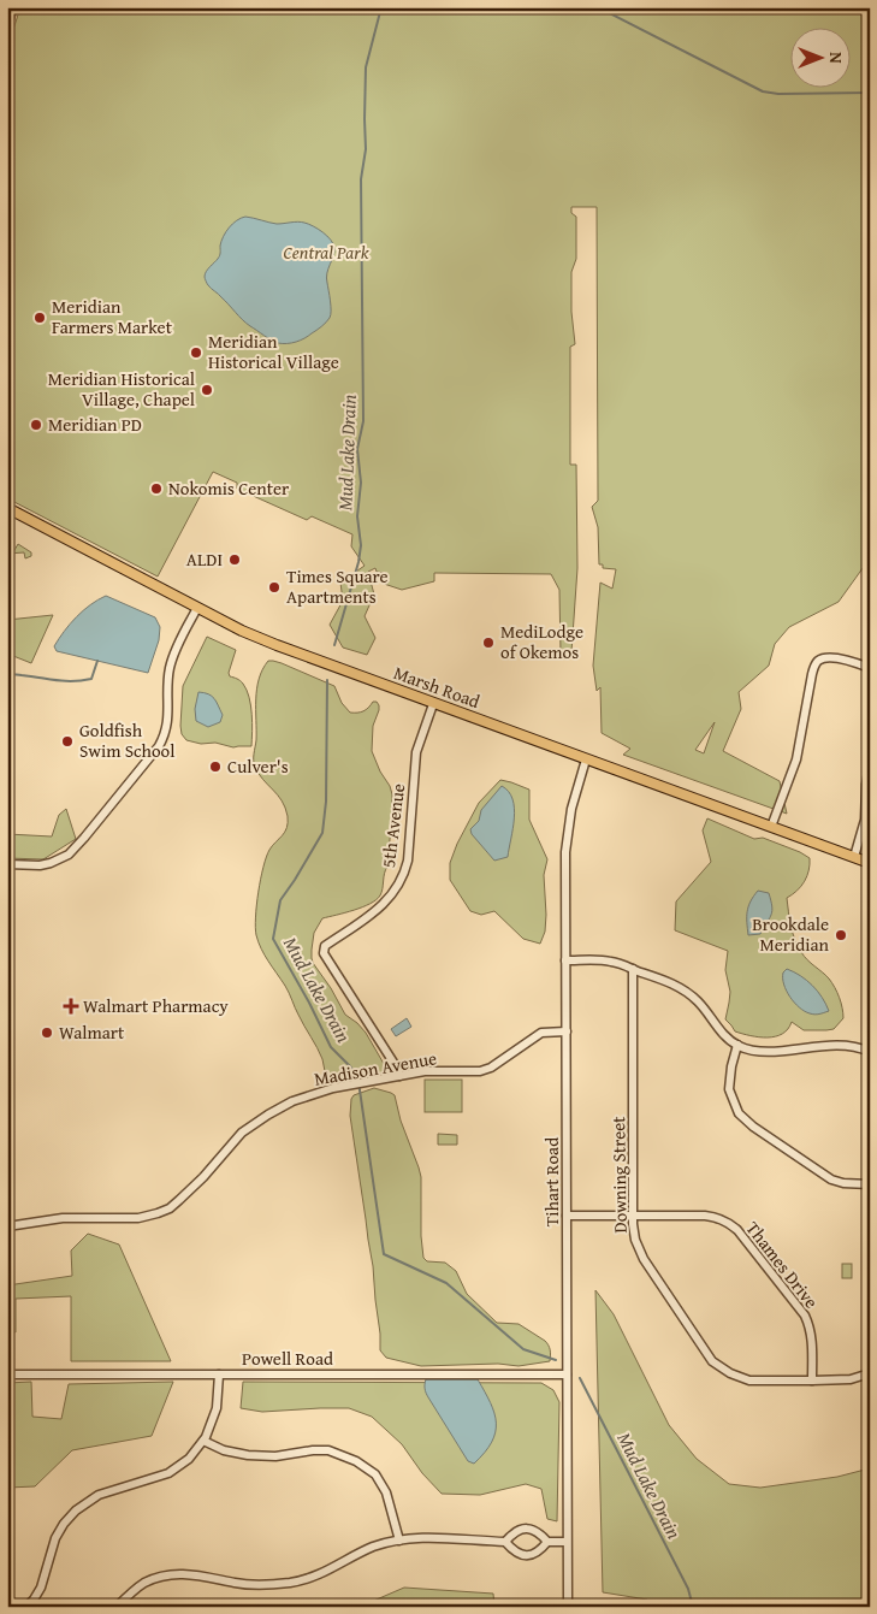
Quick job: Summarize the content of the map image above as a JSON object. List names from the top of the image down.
{
  "streets": {
    "main road": ["Marsh Road"],
    "street": [
      "5th Avenue",
      "Madison Avenue",
      "Downing Street",
      "Tihart Road",
      "Thames Drive",
      "Powell Road"
    ]
  },
  "crossings": [
    ["Marsh Road", "5th Avenue"],
    ["Marsh Road", "Tihart Road"],
    ["5th Avenue", "Madison Avenue"],
    ["Madison Avenue", "Tihart Road"],
    ["Downing Street", "Thames Drive"],
    ["Tihart Road", "Thames Drive"],
    ["Tihart Road", "Powell Road"]
  ],
  "water": ["Mud Lake Drain"],
  "parks": ["Central Park"],
  "places": {
    "other": [
      "Meridian Farmers Market",
      "Meridian Historical Village",
      "Meridian Historical Village, Chapel",
      "Meridian PD",
      "Nokomis Center",
      "ALDI",
      "Times Square Apartments",
      "MediLodge of Okemos",
      "Goldfish Swim School",
      "Culver's",
      "Brookdale Meridian",
      "Walmart"
    ],
    "health": ["Walmart Pharmacy"]
  },
  "north": "right"
}
